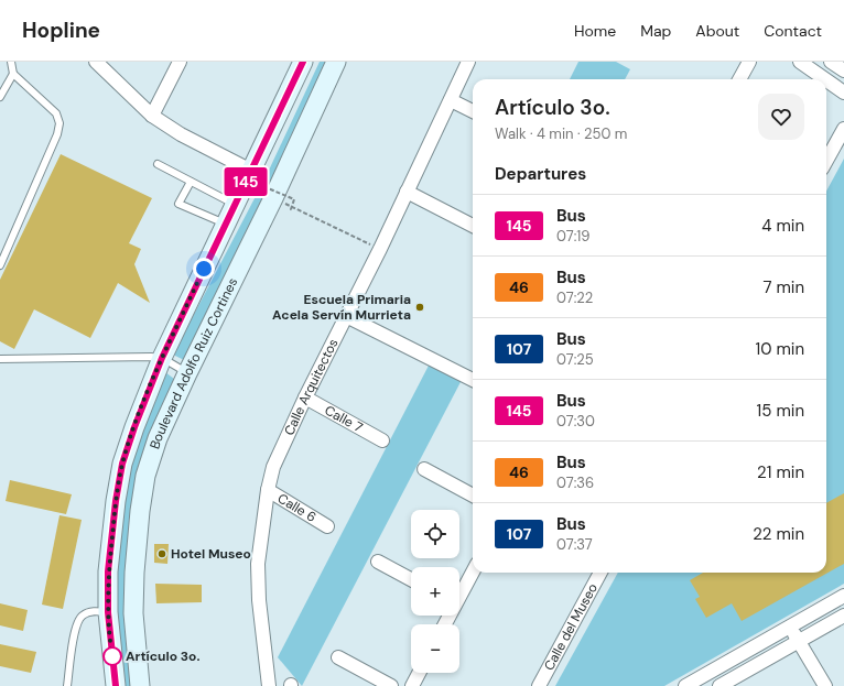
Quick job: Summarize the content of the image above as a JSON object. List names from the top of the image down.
{
  "streets": {
    "main road": ["Boulevard Adolfo Ruiz Cortines"],
    "street": [
      "Calle Arquitectos",
      "Calle 7",
      "Calle 6",
      "Calle del Museo"
    ]
  },
  "crossings": [
    ["Calle Arquitectos", "Calle 7"],
    ["Calle Arquitectos", "Calle 6"]
  ],
  "places": ["Escuela Primaria Acela Servín Murrieta", "Hotel Museo", "Artículo 3o."],
  "lines": ["bus line 145"],
  "page": {
    "header": "Hopline",
    "nav": [
      "Home",
      "Map",
      "About",
      "Contact"
    ],
    "on_map": "145",
    "heading": [
      ["Artículo 3o.", "Walk · 4 min · 250 m"],
      "Departures"
    ],
    "list": [
      {
        "mark": "145",
        "name": "Bus",
        "note": "07:19",
        "value": "4 min"
      },
      {
        "mark": "46",
        "name": "Bus",
        "note": "07:22",
        "value": "7 min"
      },
      {
        "mark": "107",
        "name": "Bus",
        "note": "07:25",
        "value": "10 min"
      },
      {
        "mark": "145",
        "name": "Bus",
        "note": "07:30",
        "value": "15 min"
      },
      {
        "mark": "46",
        "name": "Bus",
        "note": "07:36",
        "value": "21 min"
      },
      {
        "mark": "107",
        "name": "Bus",
        "note": "07:37",
        "value": "22 min"
      }
    ],
    "map_buttons": ["+", "−"]
  }
}
